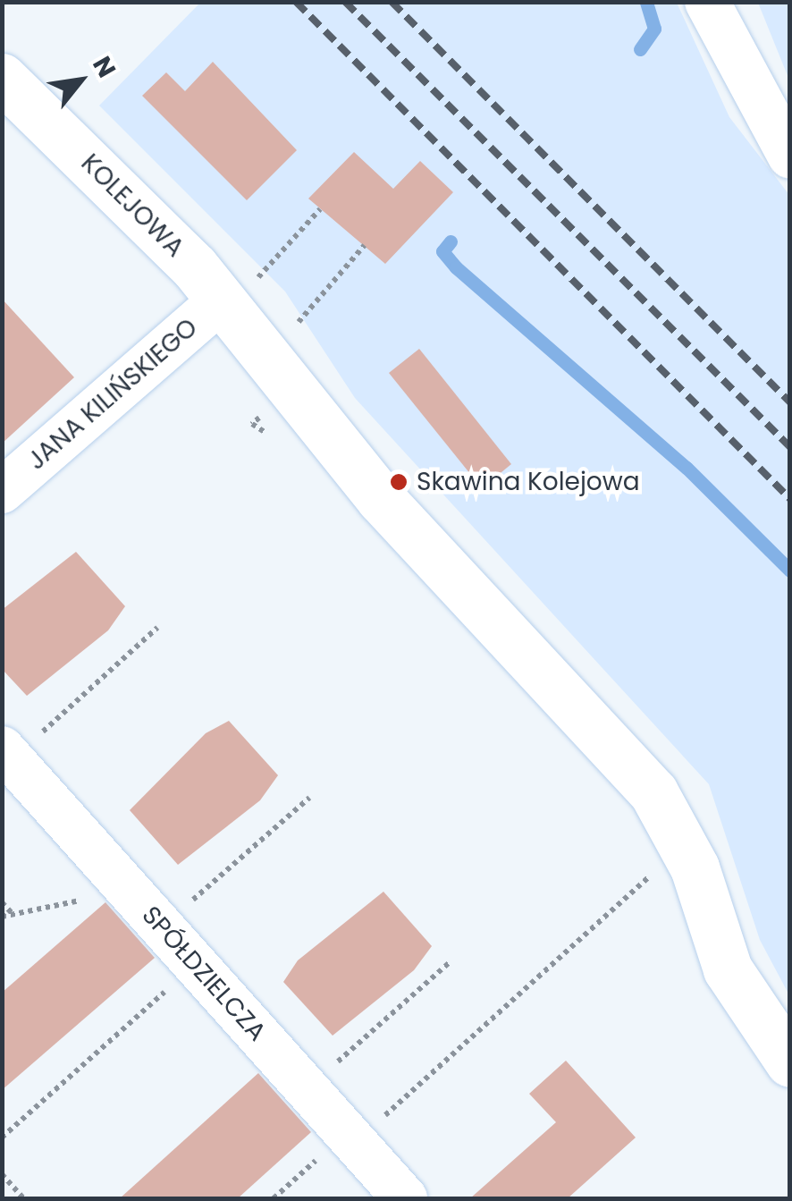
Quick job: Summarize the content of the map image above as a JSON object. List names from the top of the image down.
{
  "streets": {
    "street": ["KOLEJOWA", "JANA KILIŃSKIEGO", "SPÓŁDZIELCZA"]
  },
  "crossings": [
    ["KOLEJOWA", "JANA KILIŃSKIEGO"]
  ],
  "places": ["Skawina Kolejowa"],
  "north": "top right"
}
